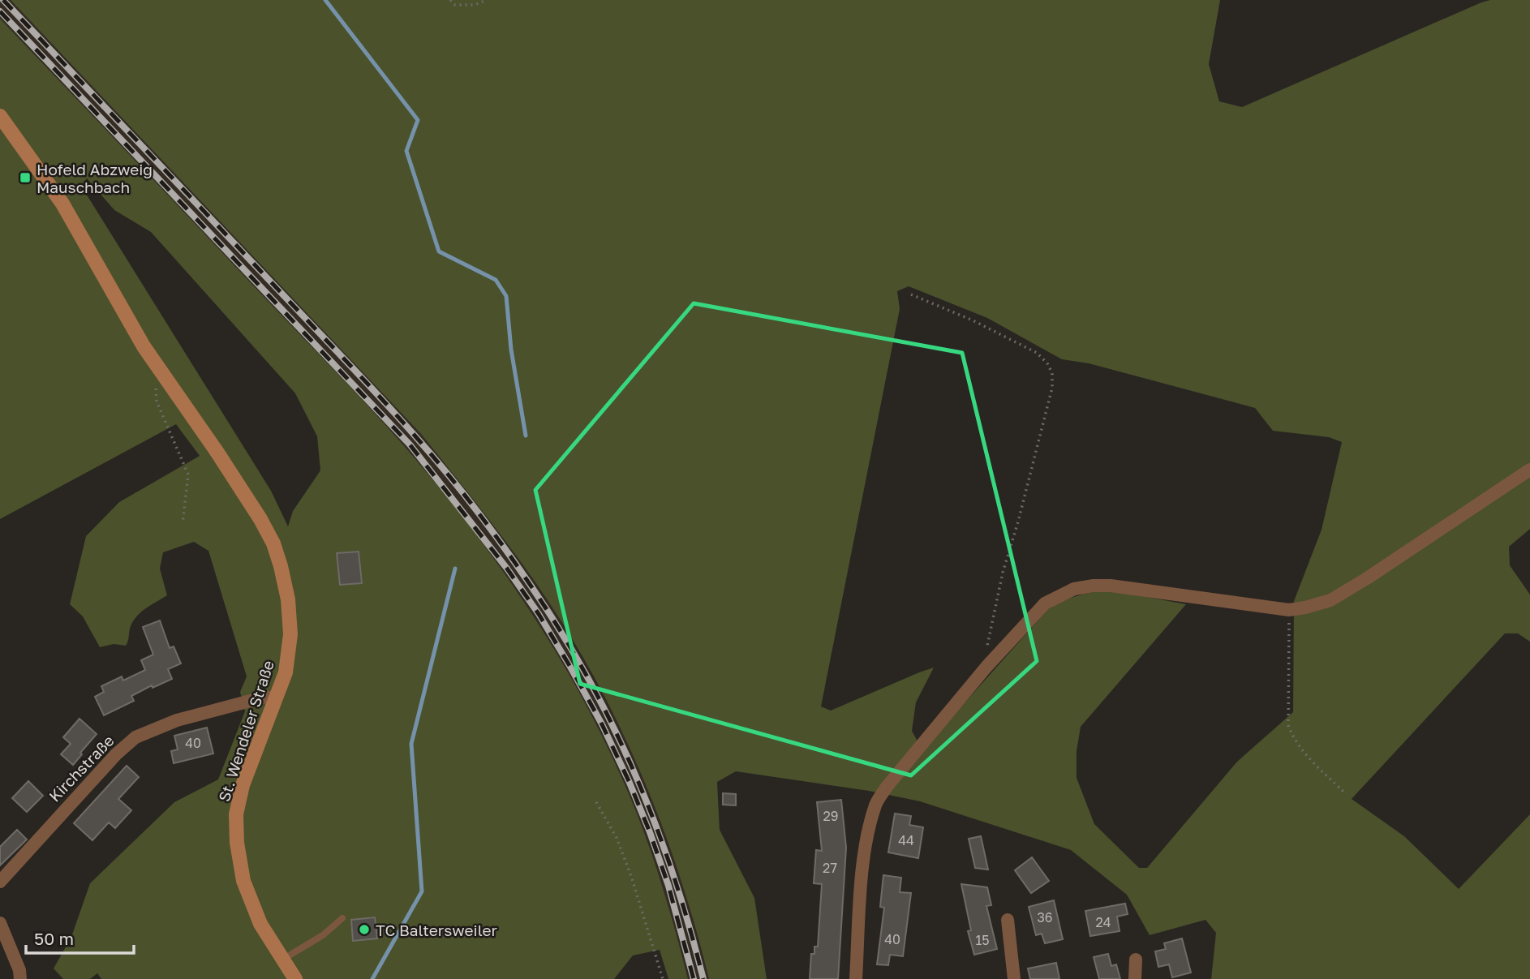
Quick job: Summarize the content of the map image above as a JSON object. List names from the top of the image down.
{
  "streets": {
    "main road": ["St. Wendeler Straße"],
    "street": ["Kirchstraße"]
  },
  "crossings": [
    ["St. Wendeler Straße", "Kirchstraße"]
  ],
  "places": {
    "transit": ["Hofeld Abzweig Mauschbach"],
    "other": ["TC Baltersweiler"]
  },
  "house_numbers": [
    "40",
    "29",
    "44",
    "27",
    "36",
    "24",
    "40",
    "15"
  ],
  "scale_bar": "50 m"
}
